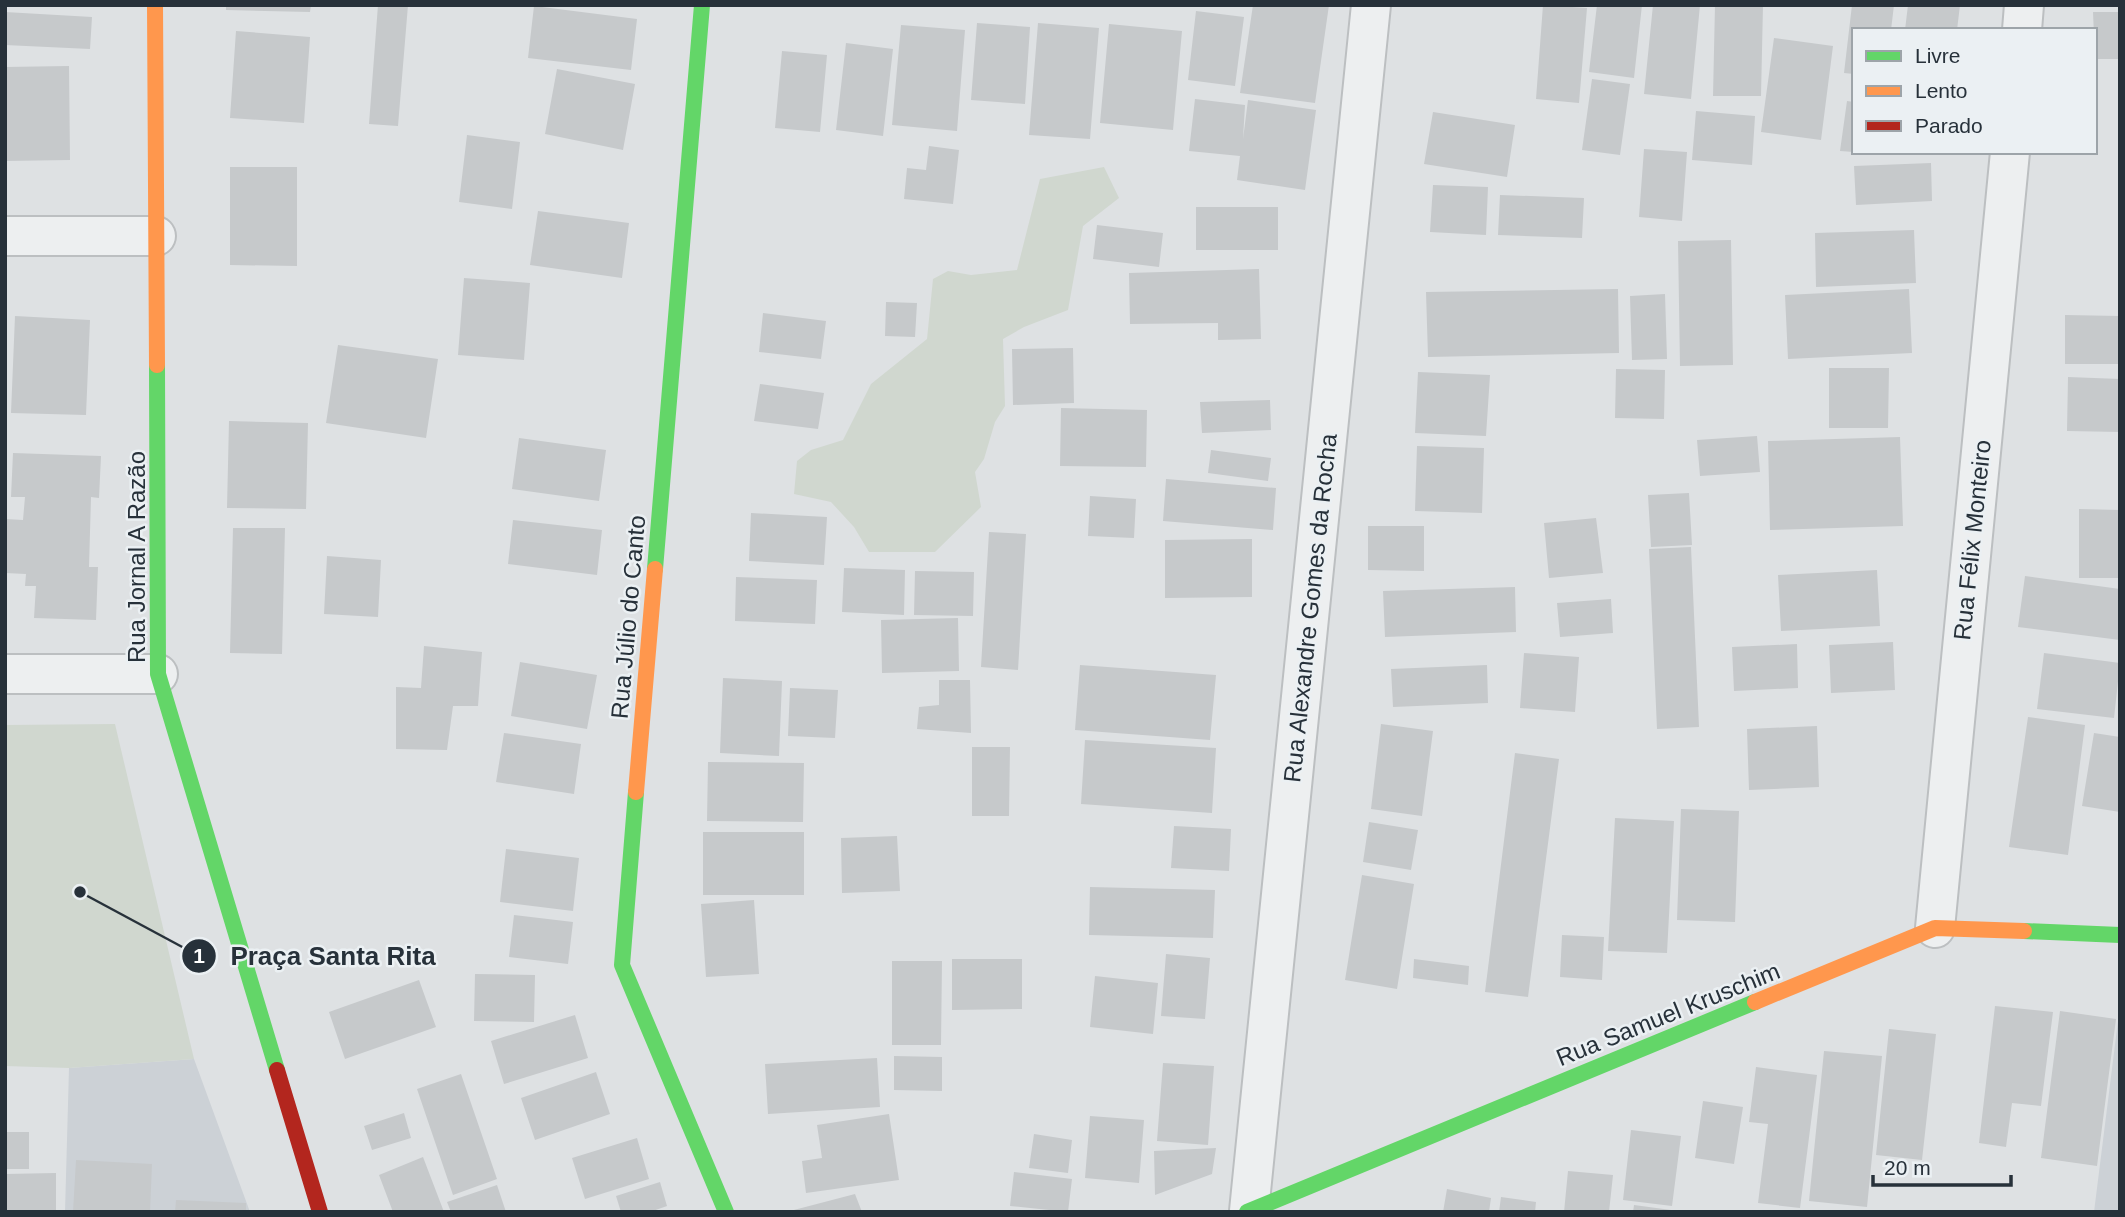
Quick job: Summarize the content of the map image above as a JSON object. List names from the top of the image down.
{
  "streets": {
    "street": [
      "Rua Félix Monteiro",
      "Rua Jornal A Razão",
      "Rua Alexandre Gomes da Rocha",
      "Rua Júlio do Canto",
      "Rua Samuel Kruschim"
    ]
  },
  "crossings": [
    ["Rua Félix Monteiro", "Rua Samuel Kruschim"],
    ["Rua Alexandre Gomes da Rocha", "Rua Samuel Kruschim"]
  ],
  "places": ["Praça Santa Rita"],
  "legend": ["Livre", "Lento", "Parado"],
  "scale_bar": "20 m"
}
